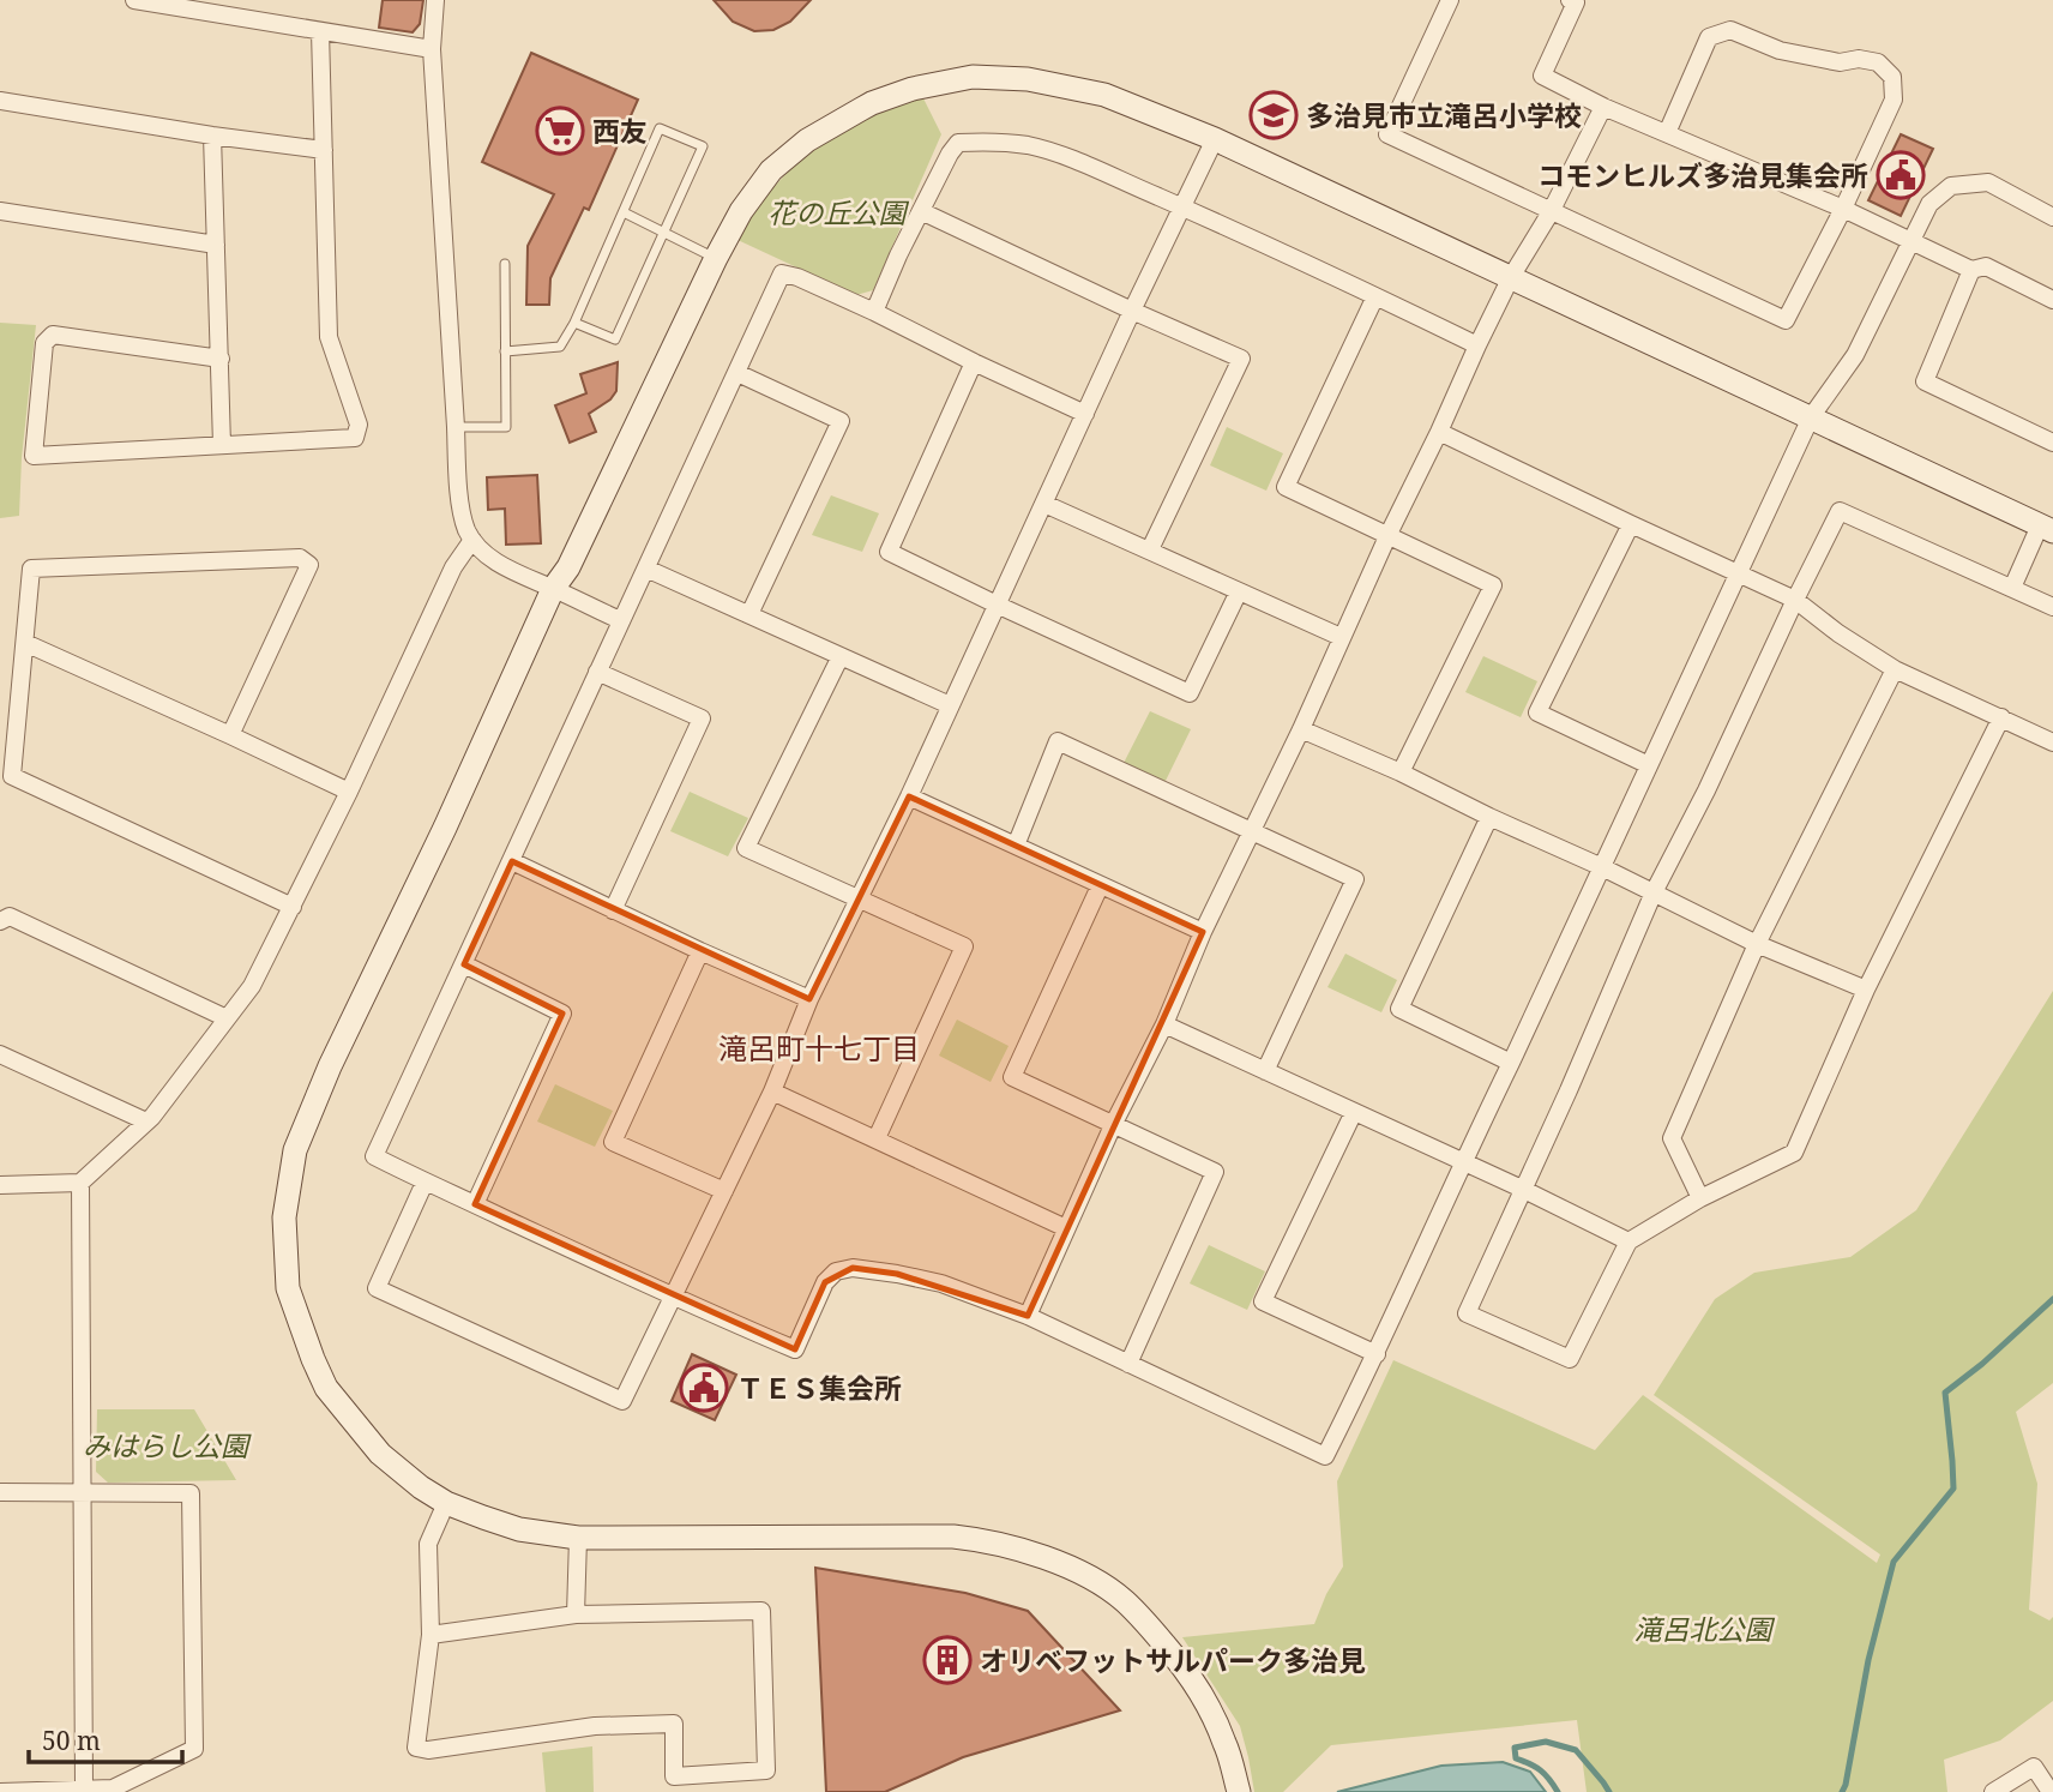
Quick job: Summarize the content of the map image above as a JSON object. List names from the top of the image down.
{
  "districts": ["滝呂町十七丁目"],
  "parks": ["花の丘公園", "みはらし公園", "滝呂北公園"],
  "places": {
    "school or university": ["多治見市立滝呂小学校"],
    "supermarket": ["西友"],
    "public building": ["コモンヒルズ多治見集会所", "ＴＥＳ集会所"],
    "building": ["オリベフットサルパーク多治見"]
  },
  "scale_bar": "50 m"
}
